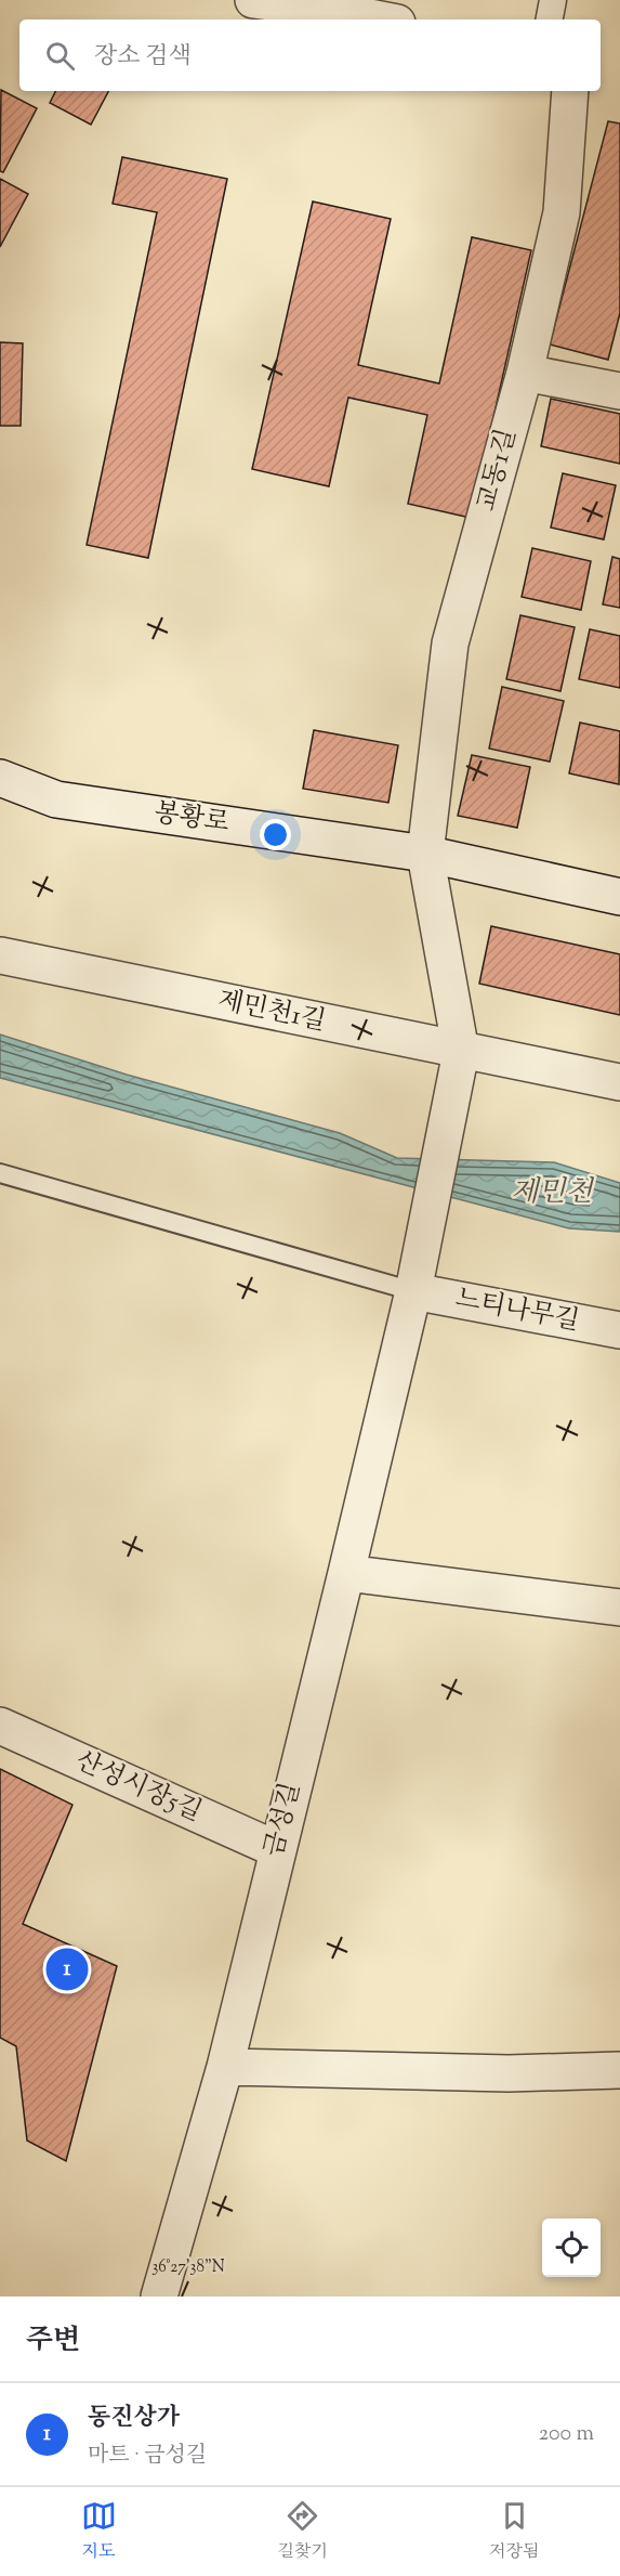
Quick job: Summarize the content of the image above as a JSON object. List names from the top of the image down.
{
  "streets": {
    "street": [
      "교동1길",
      "봉황로",
      "제민천1길",
      "느티나무길",
      "산성시장5길",
      "금성길"
    ]
  },
  "crossings": [
    ["교동1길", "봉황로"],
    ["제민천1길", "금성길"],
    ["느티나무길", "금성길"],
    ["산성시장5길", "금성길"]
  ],
  "water": ["제민천"],
  "page": {
    "search": "장소 검색",
    "pins": "1",
    "heading": "주변",
    "list": [
      {
        "mark": "1",
        "name": "동진상가",
        "note": "마트 · 금성길",
        "value": "200 m"
      }
    ],
    "nav": ["지도", "길찾기", "저장됨"]
  },
  "coordinates": ["36°27'38\"N"]
}
